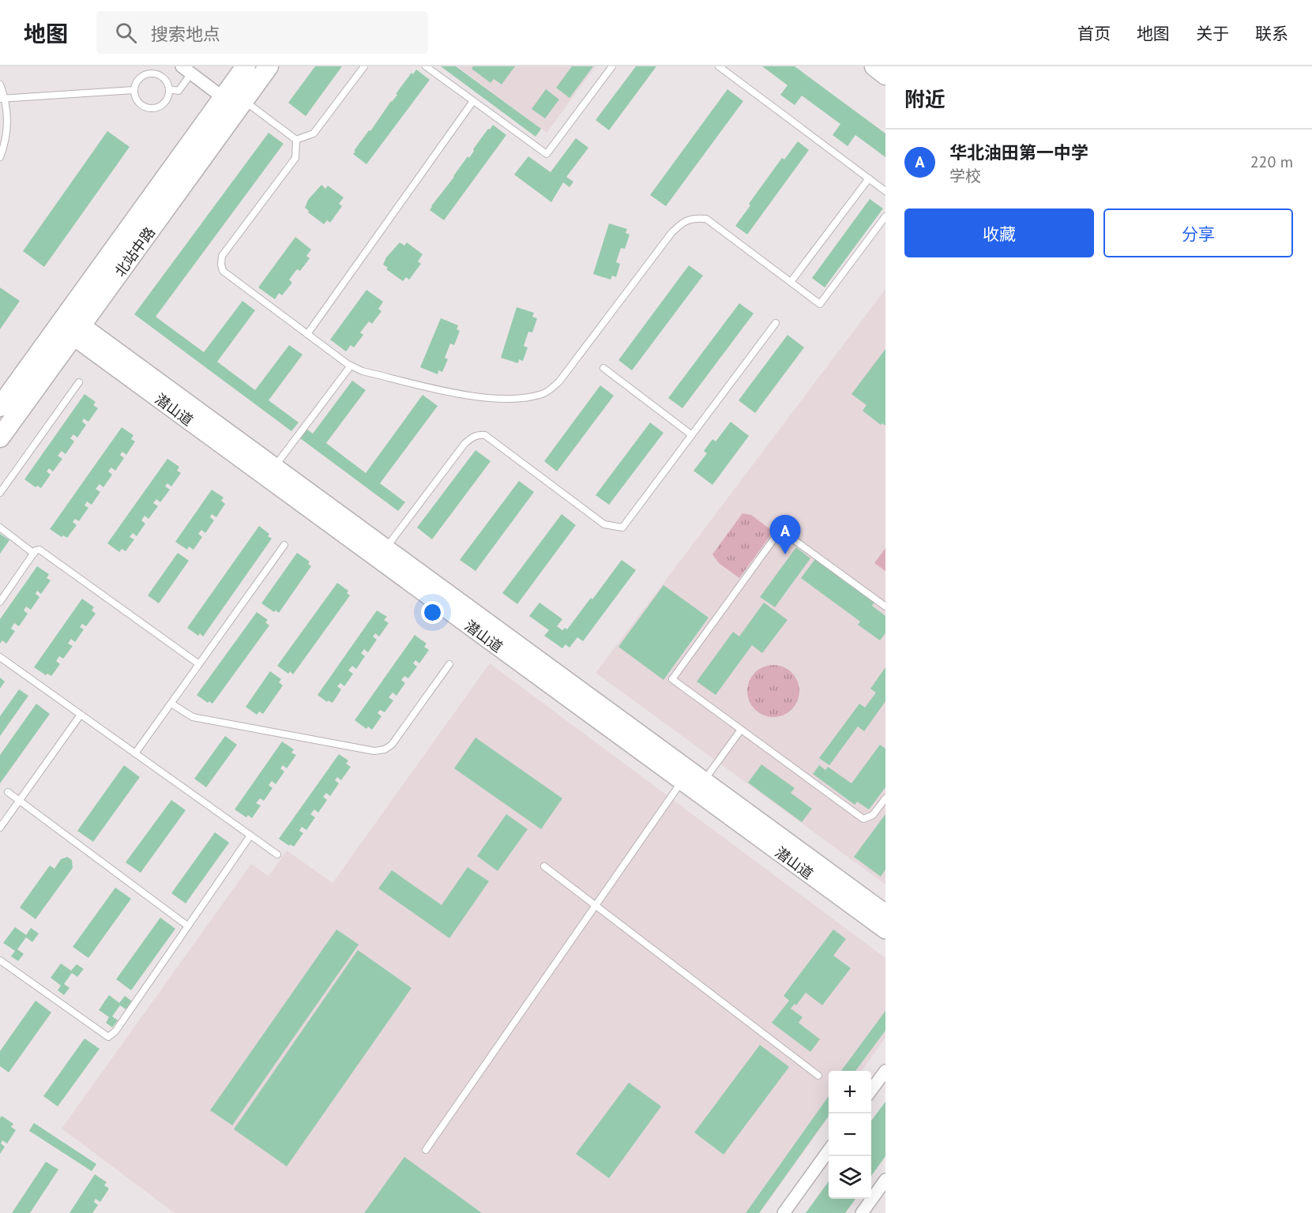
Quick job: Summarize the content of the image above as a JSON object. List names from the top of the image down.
{
  "streets": {
    "main road": ["北站中路", "潜山道"]
  },
  "crossings": [
    ["北站中路", "潜山道"]
  ],
  "page": {
    "header": "地图",
    "search": "搜索地点",
    "nav": [
      "首页",
      "地图",
      "关于",
      "联系"
    ],
    "heading": "附近",
    "list": [
      {
        "mark": "A",
        "name": "华北油田第一中学",
        "note": "学校",
        "value": "220 m"
      }
    ],
    "buttons": ["收藏", "分享"],
    "pins": "A",
    "map_buttons": ["+", "−"]
  }
}
